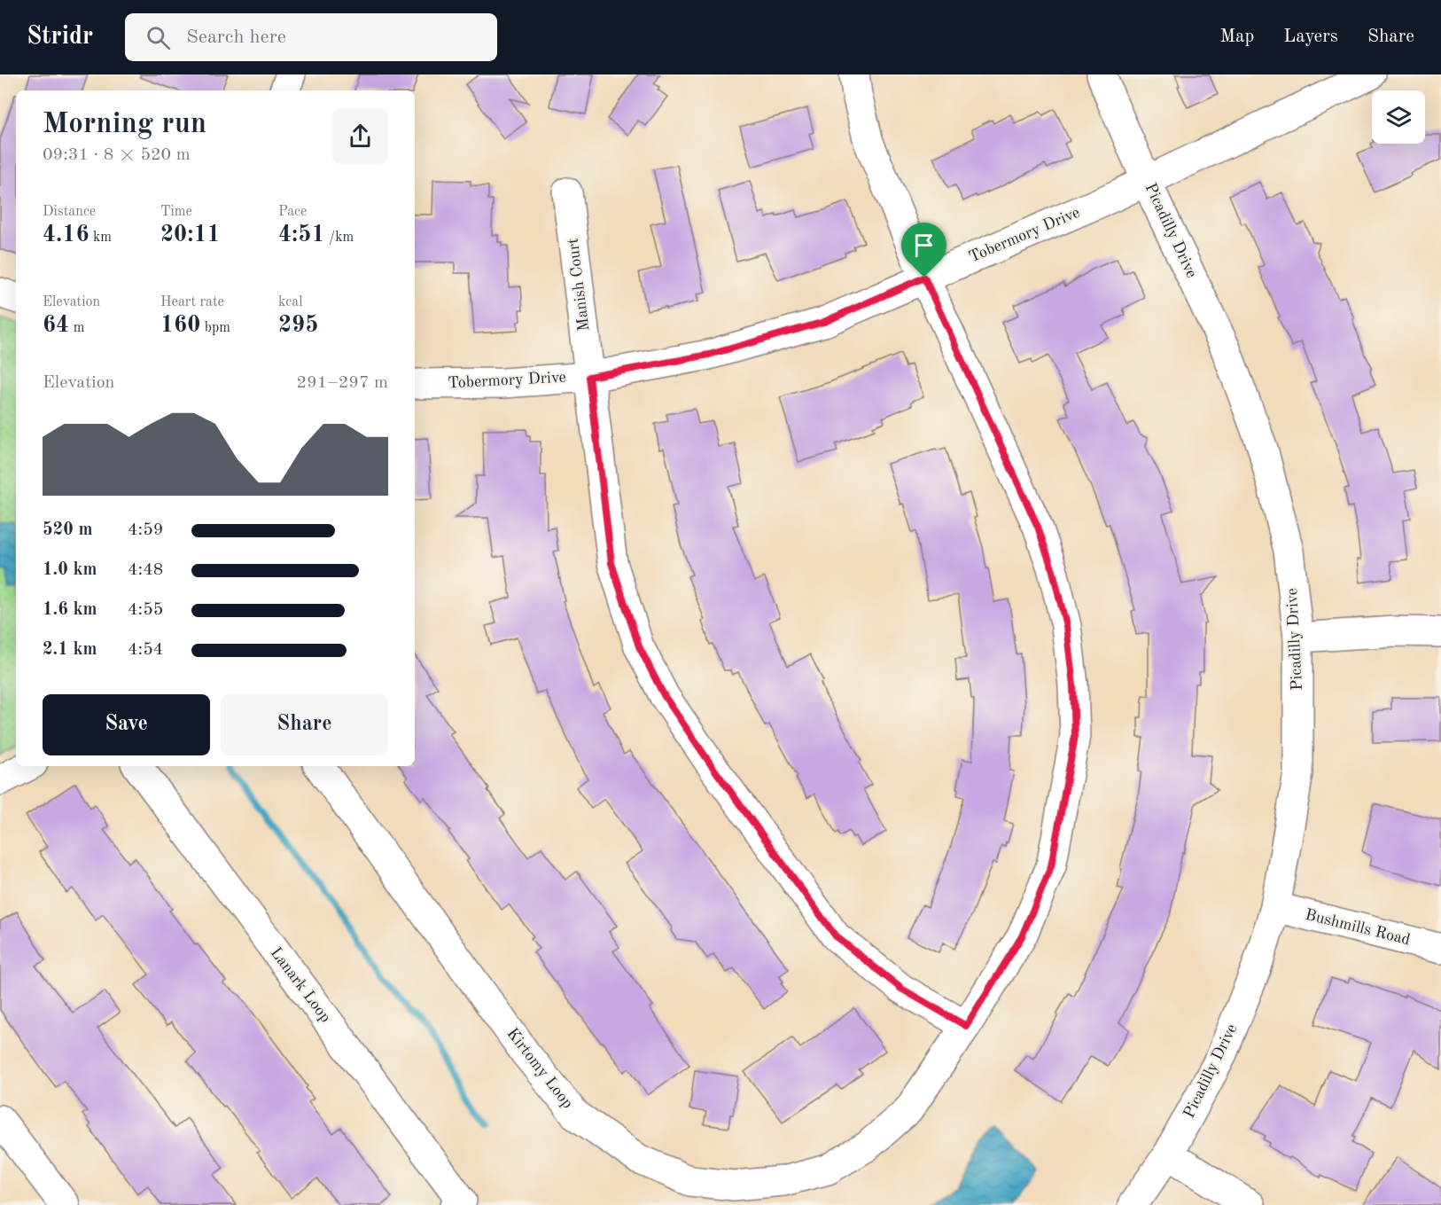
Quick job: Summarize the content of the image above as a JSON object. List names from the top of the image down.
{
  "streets": {
    "street": [
      "Picadilly Drive",
      "Tobermory Drive",
      "Manish Court",
      "Bushmills Road",
      "Lanark Loop",
      "Kirtomy Loop"
    ]
  },
  "crossings": [
    ["Picadilly Drive", "Tobermory Drive"],
    ["Picadilly Drive", "Bushmills Road"],
    ["Tobermory Drive", "Manish Court"],
    ["Tobermory Drive", "Kirtomy Loop"],
    ["Manish Court", "Kirtomy Loop"]
  ],
  "page": {
    "header": "Stridr",
    "search": "Search here",
    "nav": ["Map", "Layers", "Share"],
    "heading": ["Morning run", "09:31 · 8 × 520 m"],
    "stats": [
      ["Distance", "4.16 km"],
      ["Time", "20:11"],
      ["Pace", "4:51 /km"],
      ["Elevation", "64 m"],
      ["Heart rate", "160 bpm"],
      ["kcal", "295"]
    ],
    "chart": ["Elevation", "291–297 m"],
    "list": [
      {
        "name": "520 m",
        "note": "4:59"
      },
      {
        "name": "1.0 km",
        "note": "4:48"
      },
      {
        "name": "1.6 km",
        "note": "4:55"
      },
      {
        "name": "2.1 km",
        "note": "4:54"
      }
    ],
    "buttons": ["Save", "Share"]
  }
}
